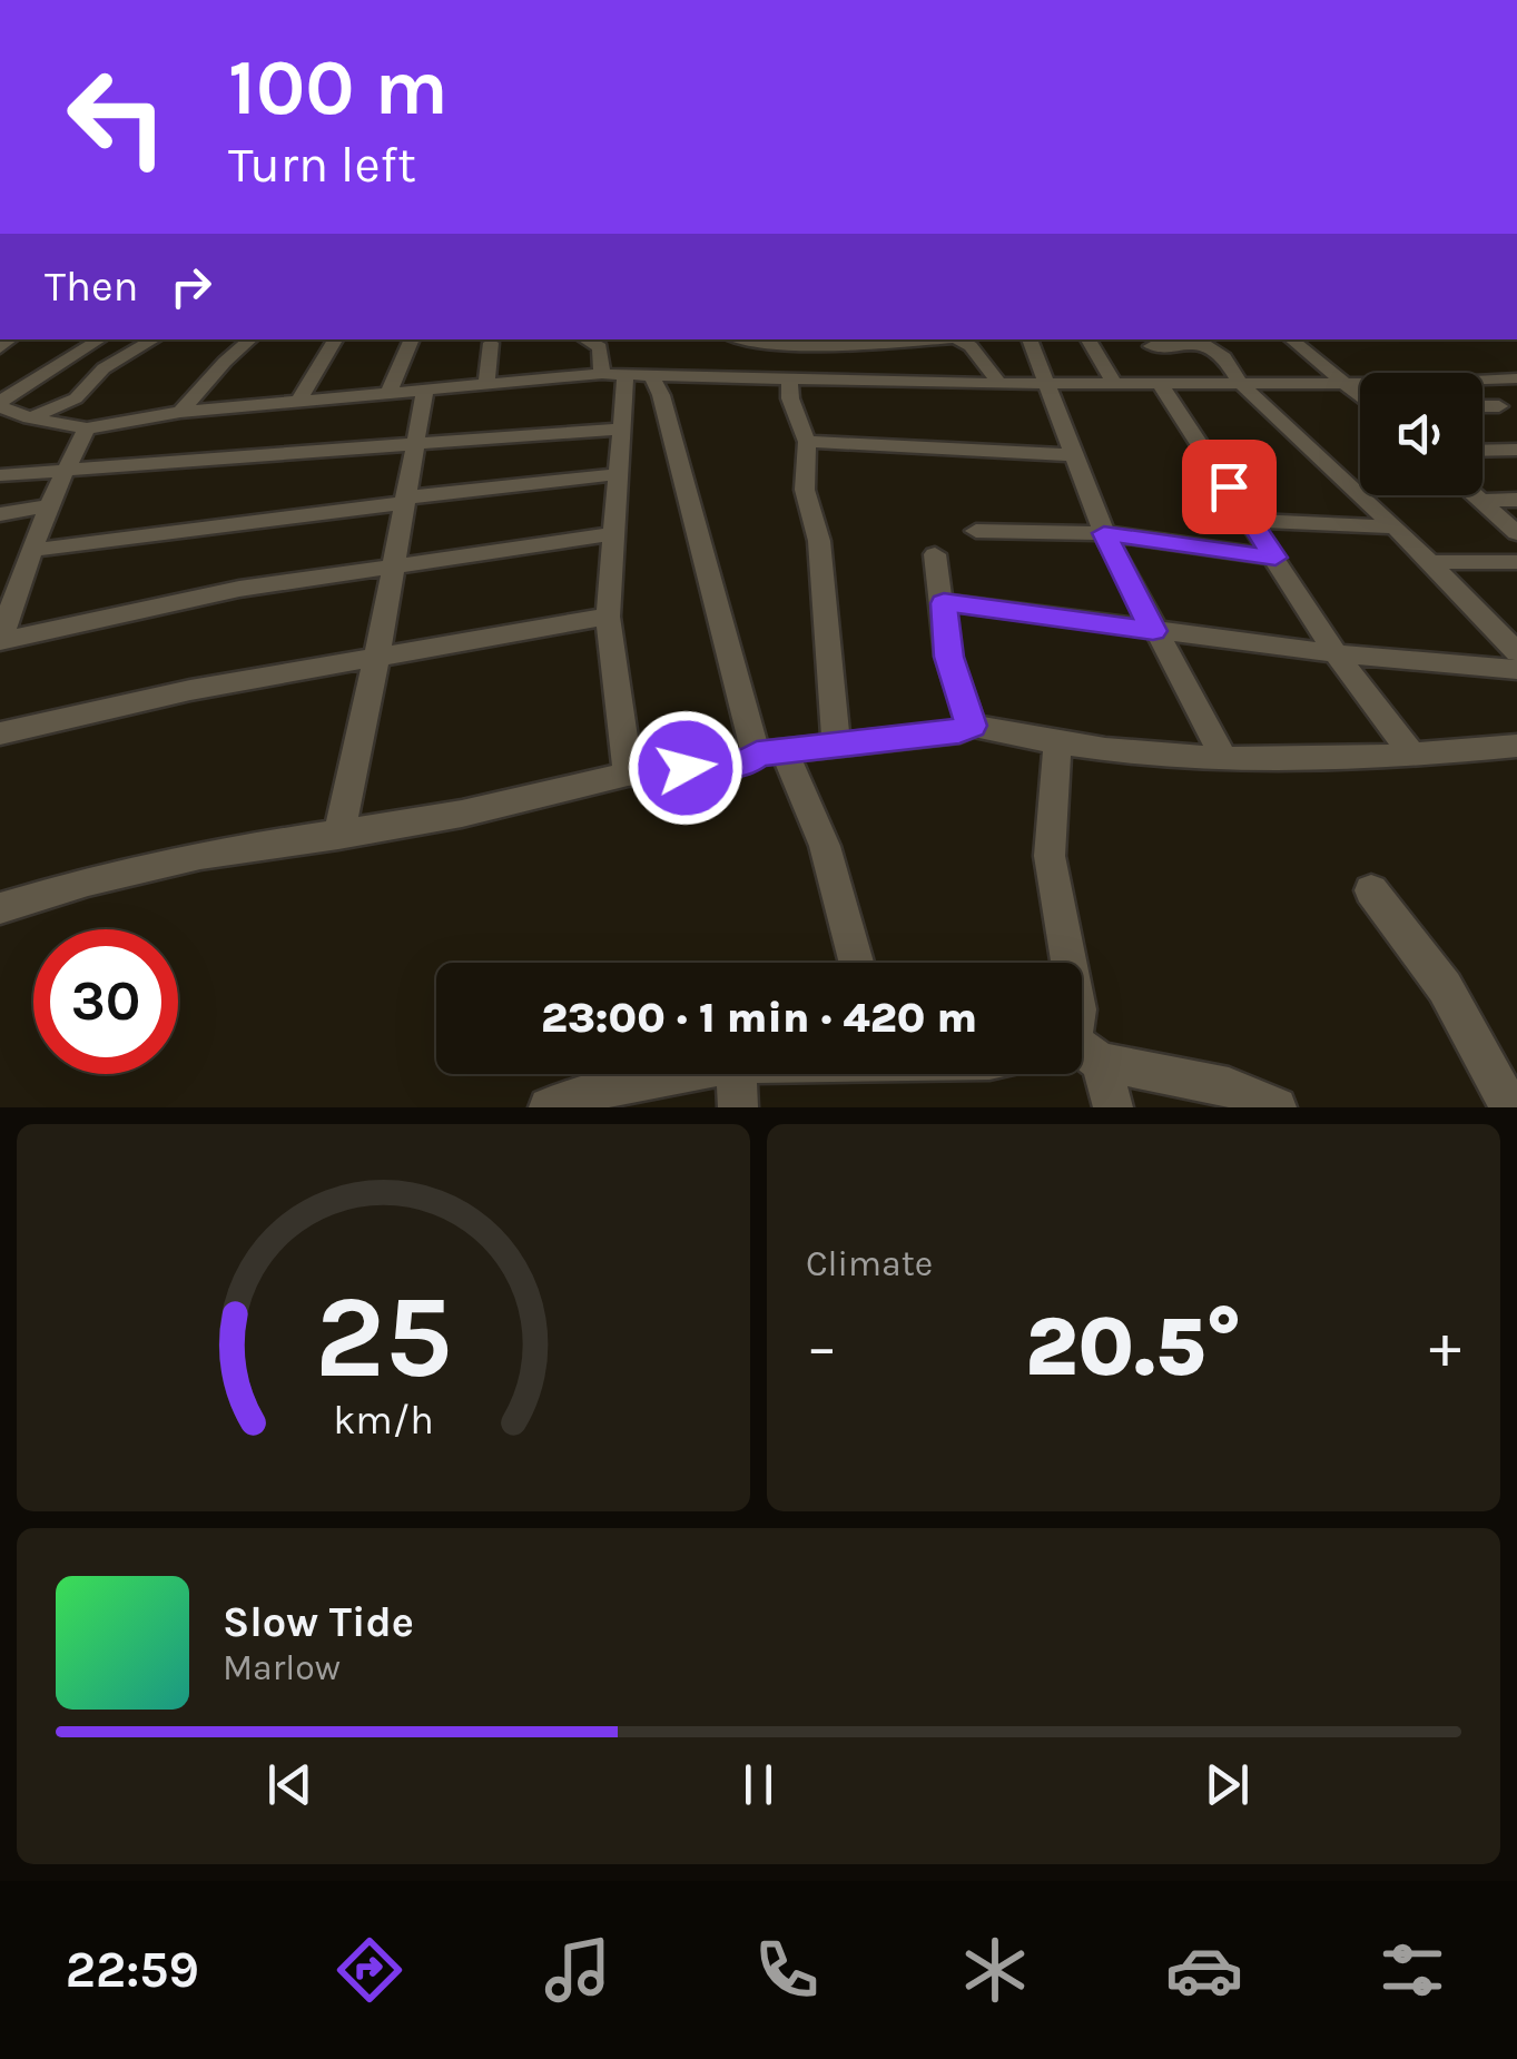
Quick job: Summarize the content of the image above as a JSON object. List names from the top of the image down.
{
  "page": {
    "turn": ["100 m", "Turn left"],
    "then": "Then",
    "limit": "30",
    "trip": "23:00 · 1 min · 420 m",
    "tile": "Climate",
    "heat": ["−", "20.5°", "+"],
    "song": ["Slow Tide", "Marlow"],
    "tabs": "22:59",
    "gauge": ["25", "km/h"]
  }
}
